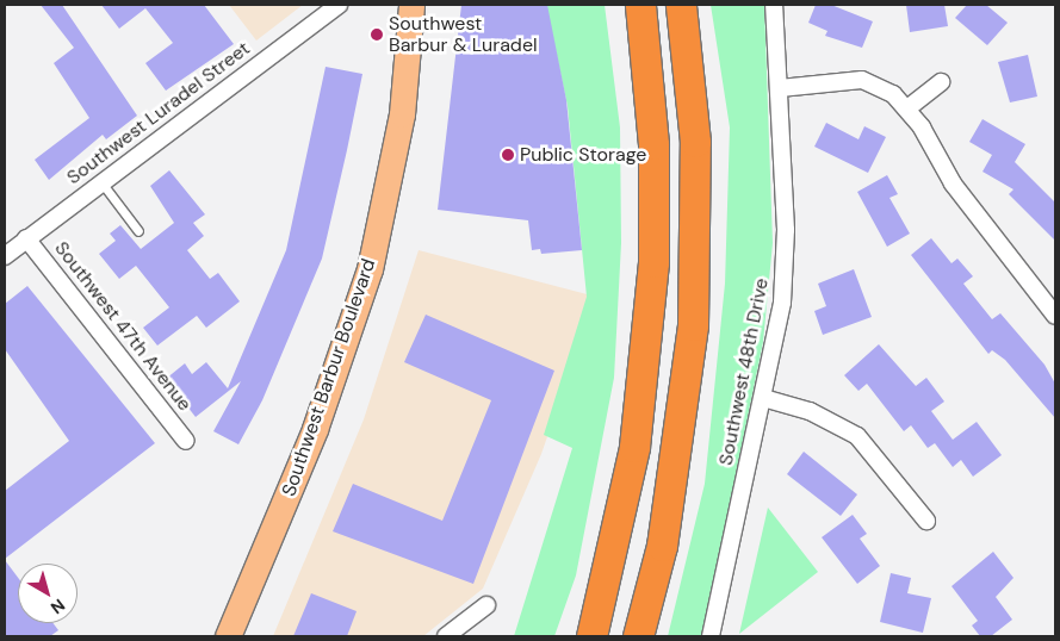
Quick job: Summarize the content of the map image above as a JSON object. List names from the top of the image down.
{
  "streets": {
    "main road": ["Southwest Barbur Boulevard"],
    "street": ["Southwest Luradel Street", "Southwest 47th Avenue", "Southwest 48th Drive"]
  },
  "crossings": [
    ["Southwest Luradel Street", "Southwest 47th Avenue"]
  ],
  "places": ["Southwest Barbur & Luradel", "Public Storage"],
  "north": "bottom right"
}
